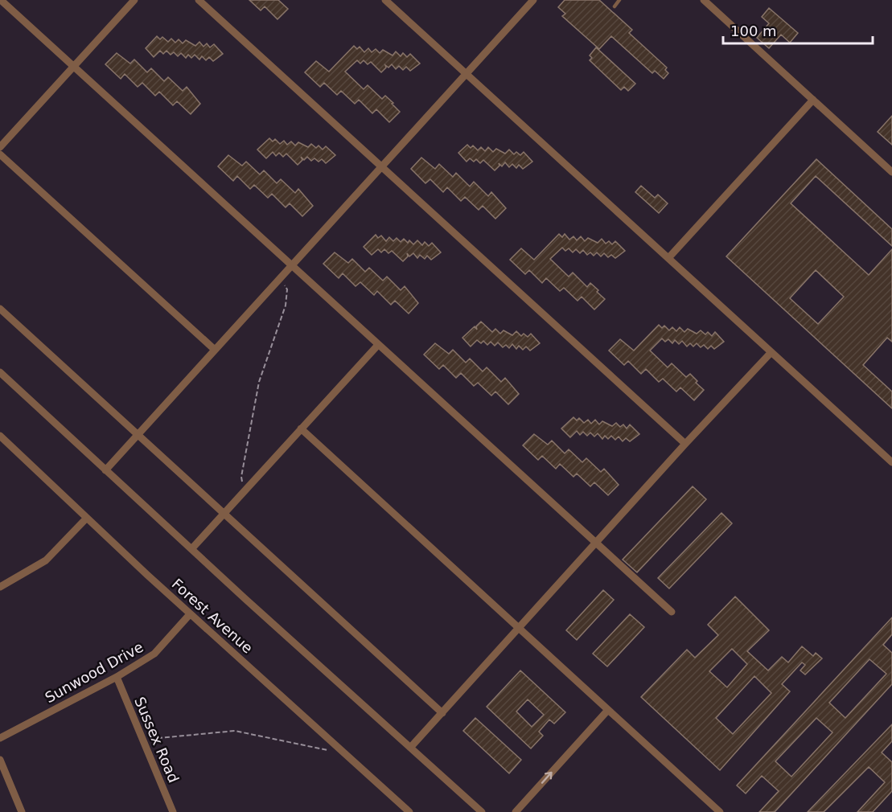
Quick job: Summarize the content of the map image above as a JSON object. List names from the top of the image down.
{
  "streets": {
    "street": ["Forest Avenue", "Sunwood Drive", "Sussex Road"]
  },
  "crossings": [
    ["Forest Avenue", "Sunwood Drive"],
    ["Sunwood Drive", "Sussex Road"]
  ],
  "scale_bar": "100 m"
}
